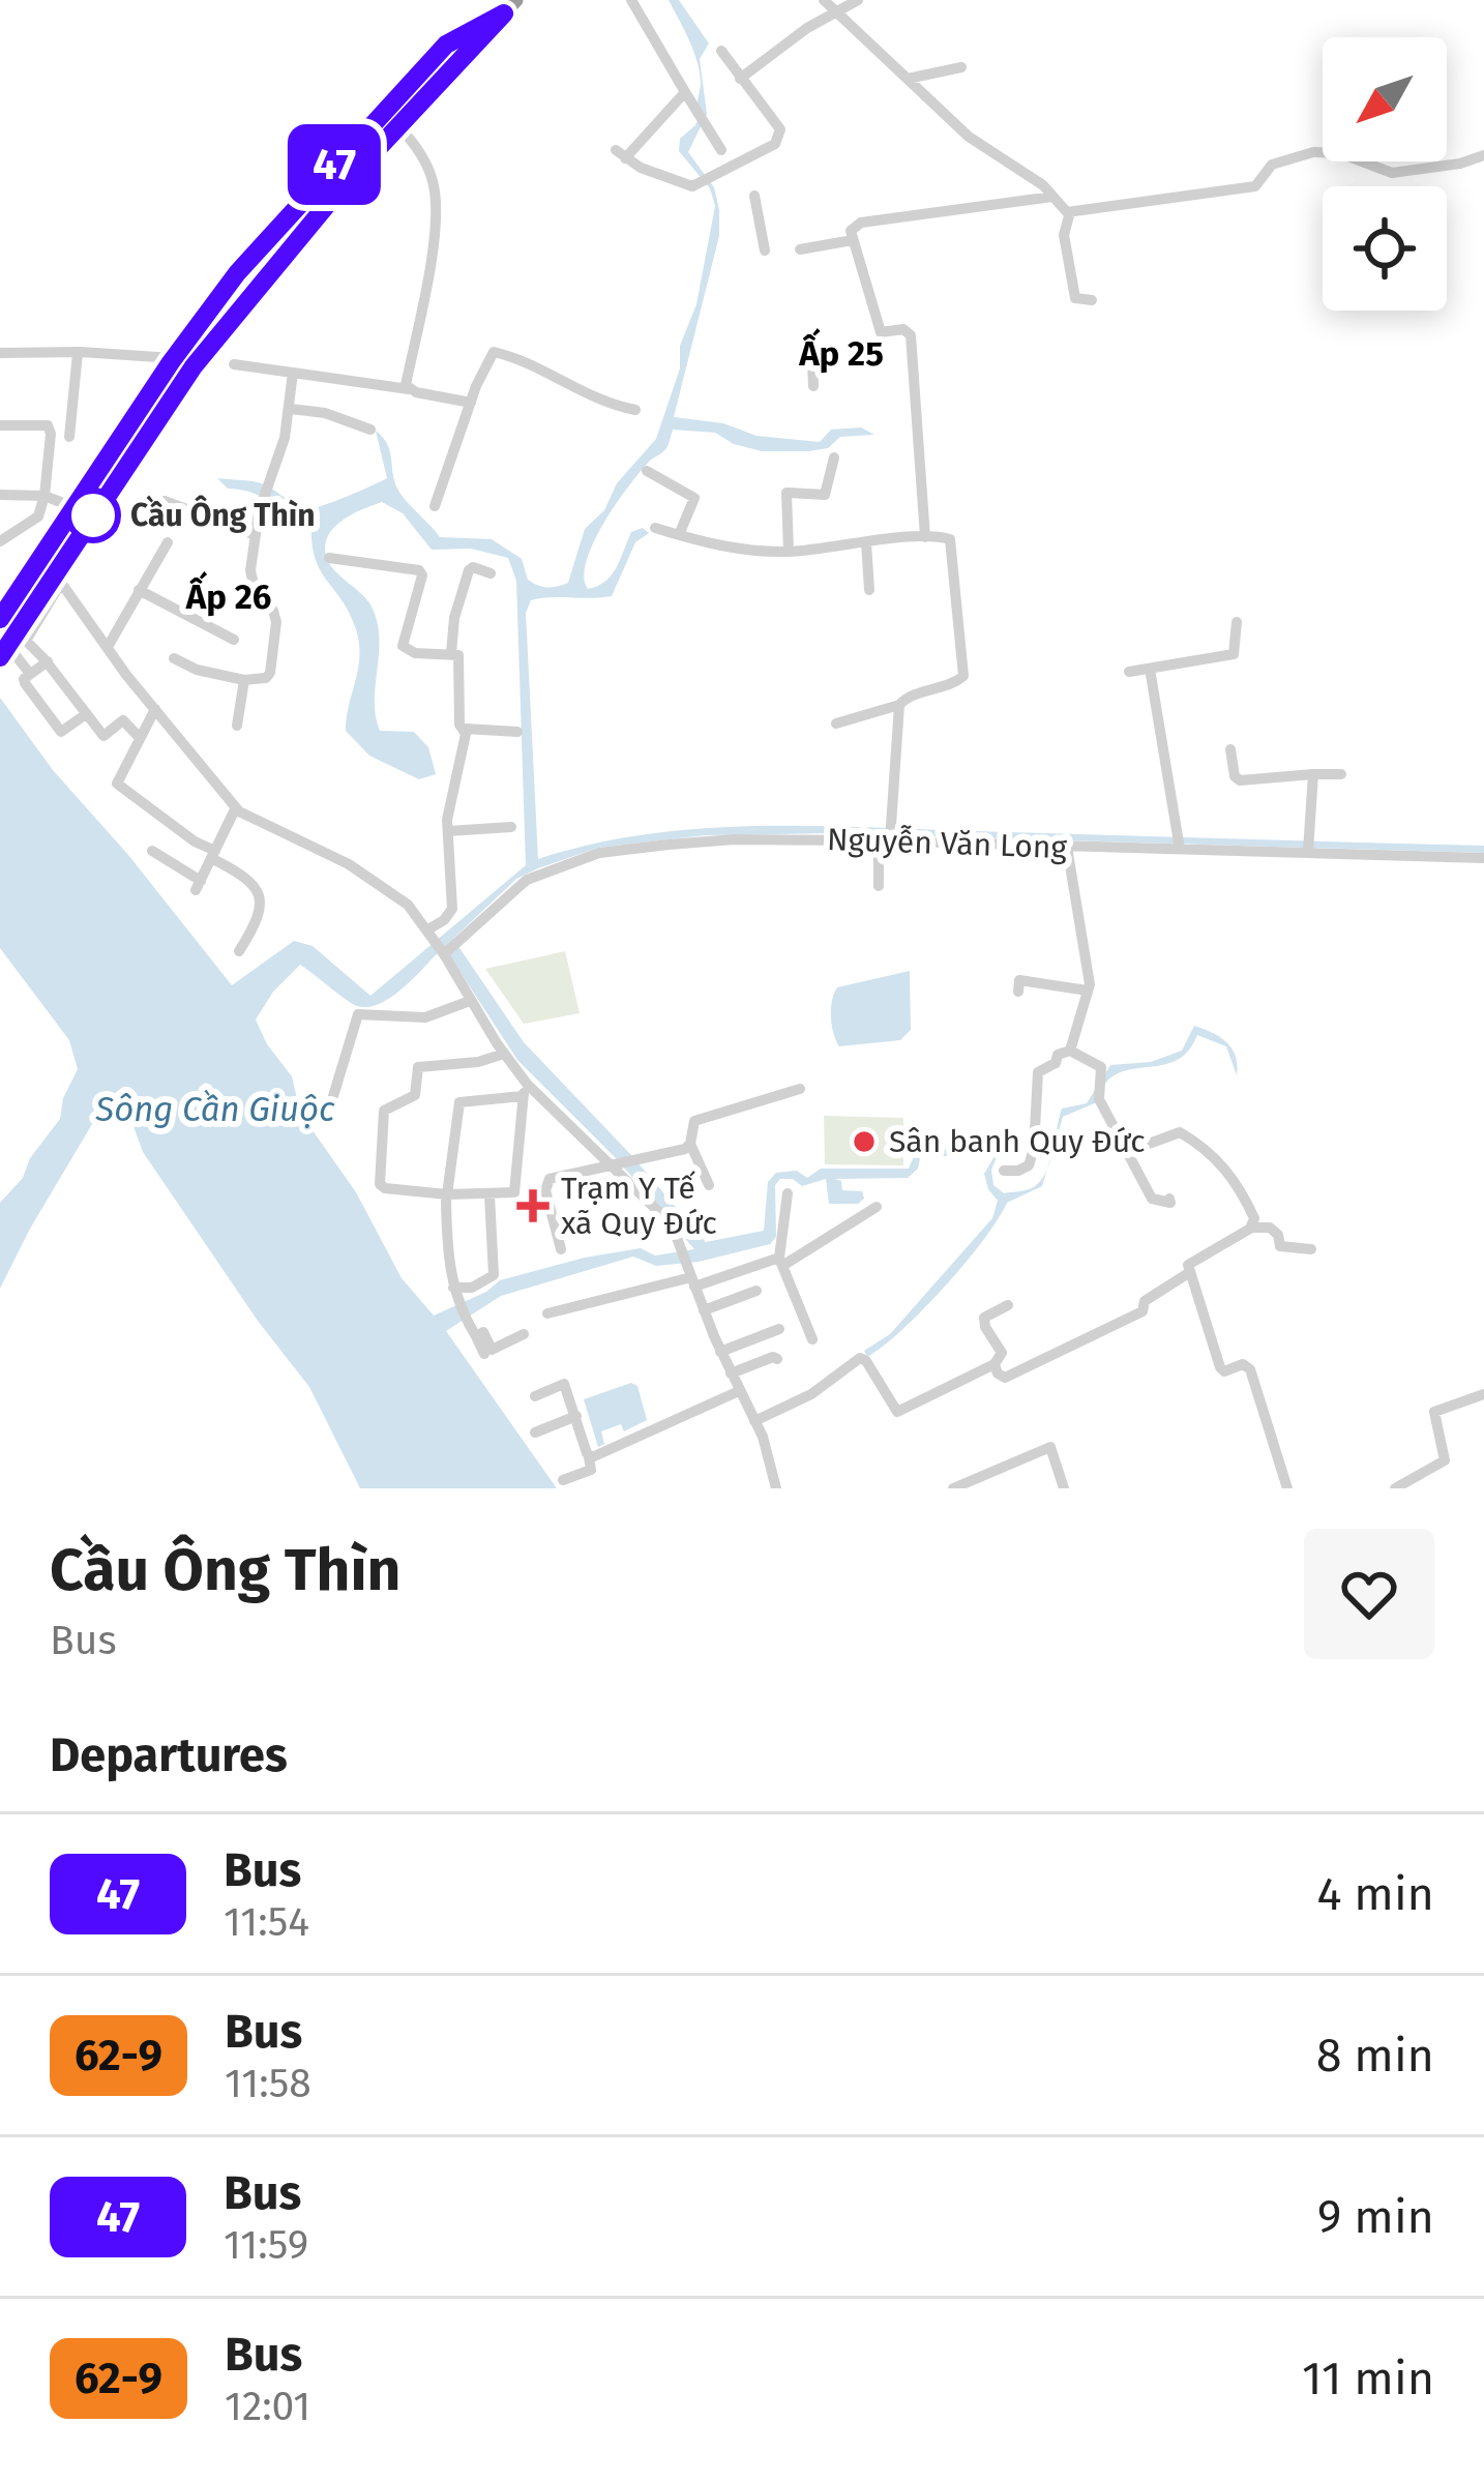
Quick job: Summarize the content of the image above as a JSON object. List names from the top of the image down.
{
  "streets": {
    "street": ["Nguyễn Văn Long"]
  },
  "districts": ["Ấp 25", "Ấp 26"],
  "water": ["Sông Cần Giuộc"],
  "places": {
    "other": ["Cầu Ông Thìn", "Sân banh Quy Đức"],
    "health": ["Trạm Y Tế xã Quy Đức"]
  },
  "lines": ["bus line 47"],
  "north": "bottom left",
  "page": {
    "on_map": "47",
    "heading": [
      ["Cầu Ông Thìn", "Bus"],
      "Departures"
    ],
    "list": [
      {
        "mark": "47",
        "name": "Bus",
        "note": "11:54",
        "value": "4 min"
      },
      {
        "mark": "62-9",
        "name": "Bus",
        "note": "11:58",
        "value": "8 min"
      },
      {
        "mark": "47",
        "name": "Bus",
        "note": "11:59",
        "value": "9 min"
      },
      {
        "mark": "62-9",
        "name": "Bus",
        "note": "12:01",
        "value": "11 min"
      }
    ]
  }
}
